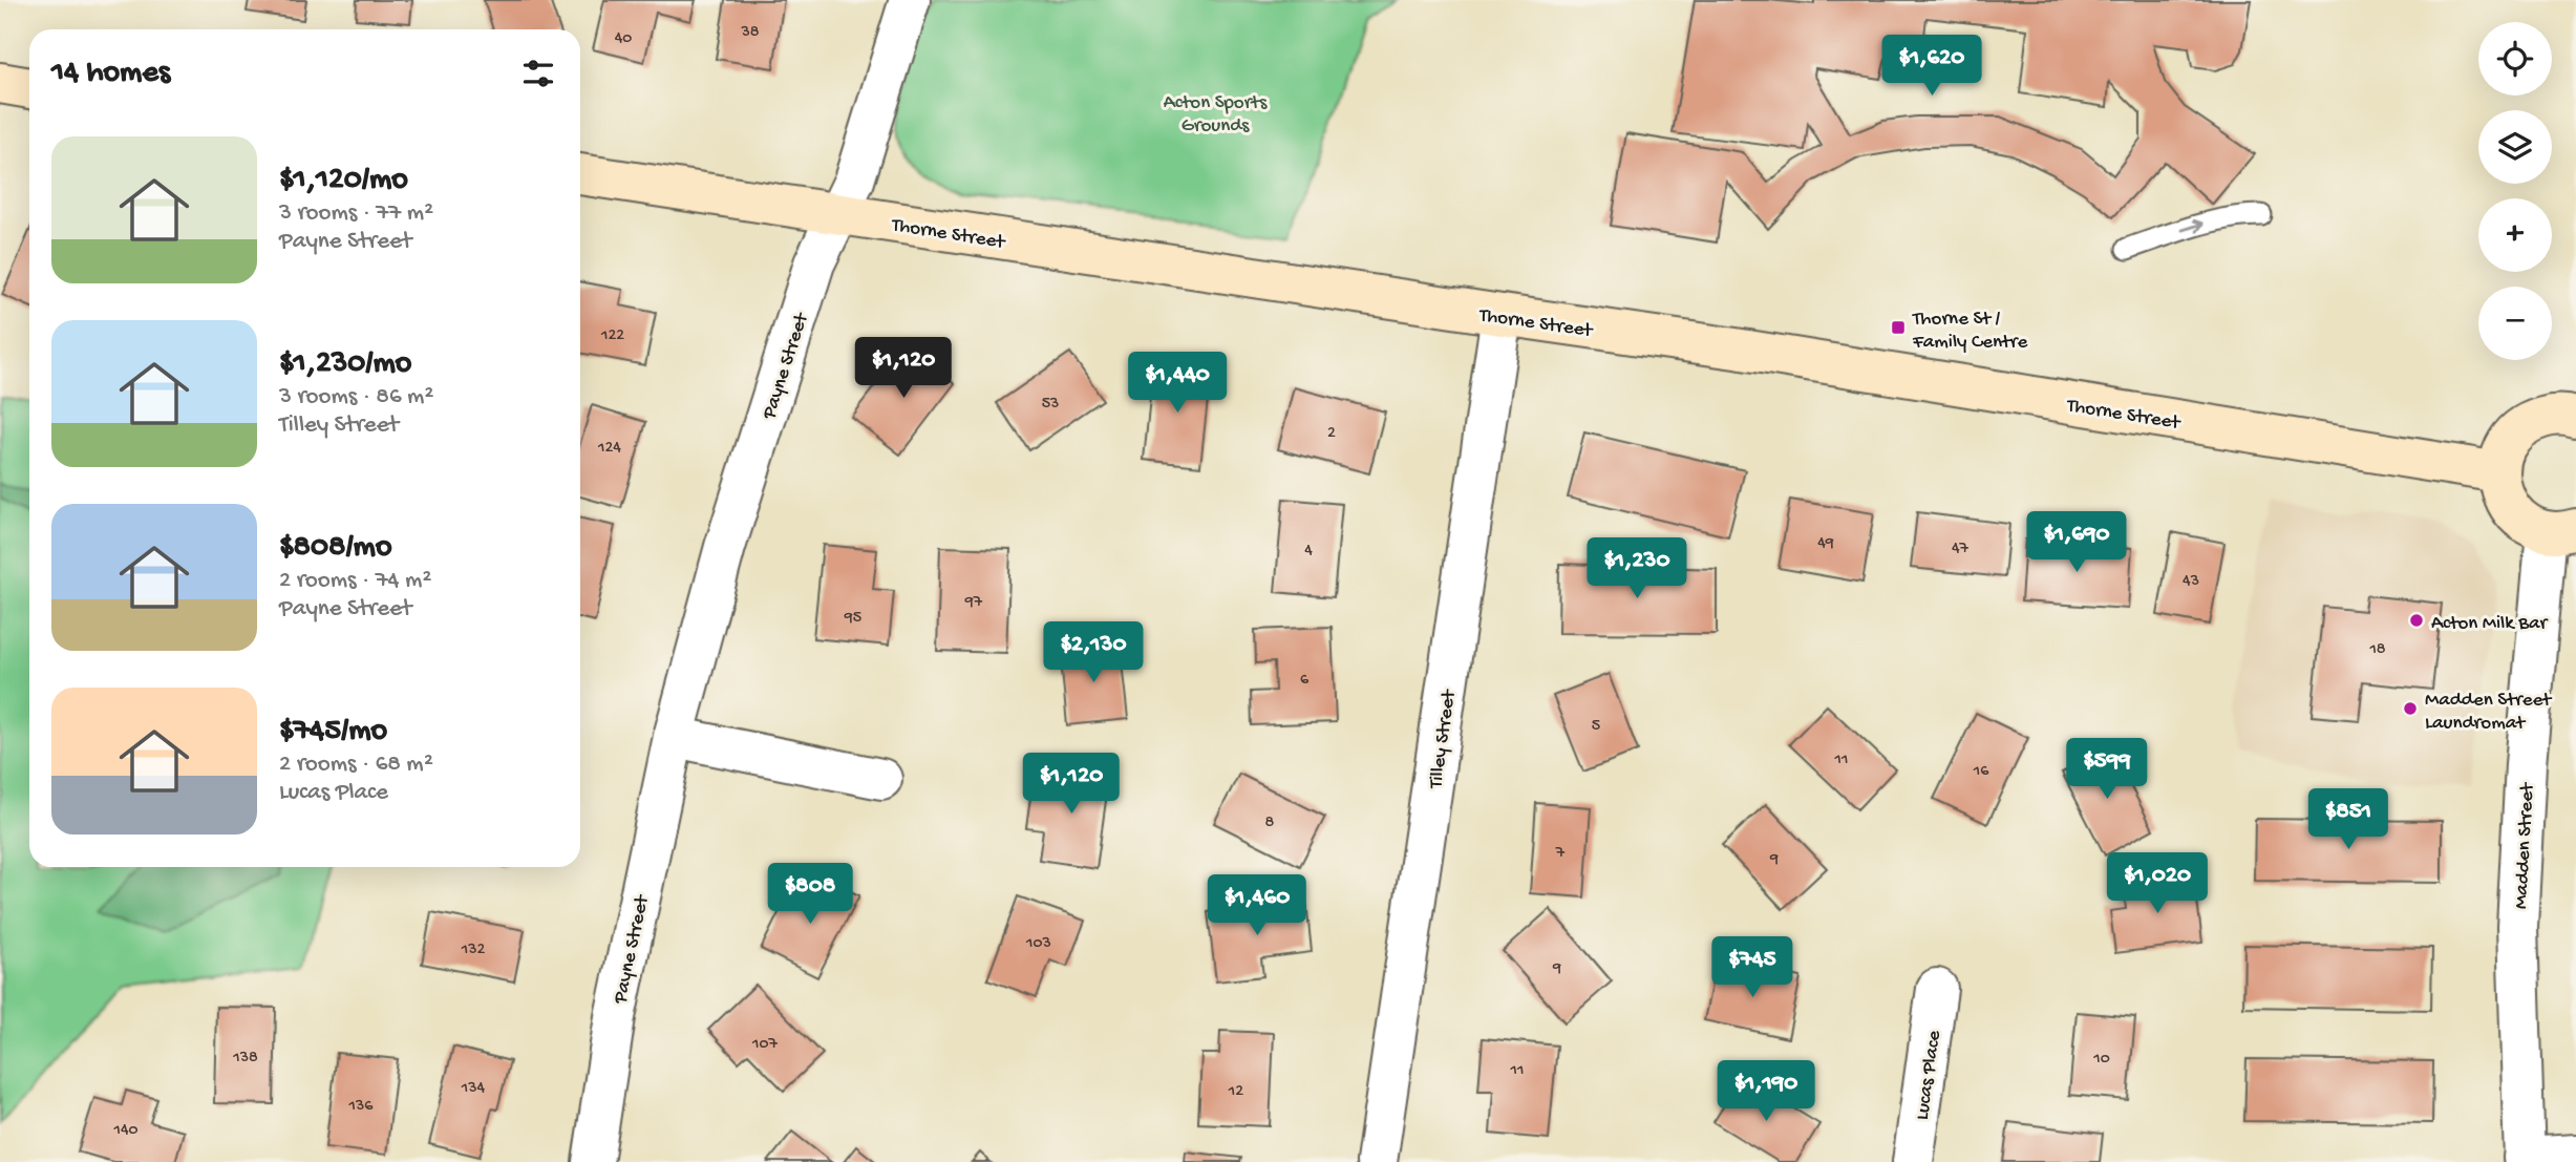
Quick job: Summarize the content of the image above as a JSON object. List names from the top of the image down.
{
  "streets": {
    "street": [
      "Thorne Street",
      "Payne Street",
      "Tilley Street",
      "Madden Street",
      "Lucas Place"
    ]
  },
  "crossings": [
    ["Thorne Street", "Payne Street"],
    ["Thorne Street", "Tilley Street"]
  ],
  "parks": ["Acton Sports Grounds"],
  "places": {
    "transit": ["Thorne St / Family Centre"],
    "other": ["Acton Milk Bar", "Madden Street Laundromat"]
  },
  "house_numbers": [
    "38",
    "40",
    "122",
    "53",
    "2",
    "124",
    "49",
    "47",
    "4",
    "43",
    "97",
    "95",
    "18",
    "6",
    "5",
    "11",
    "16",
    "8",
    "7",
    "9",
    "103",
    "132",
    "9",
    "107",
    "138",
    "10",
    "11",
    "134",
    "12",
    "136",
    "140"
  ],
  "page": {
    "map_buttons": ["+", "−"],
    "heading": "14 homes",
    "price": [
      "$1,620",
      "$1,120",
      "$1,440",
      "$1,690",
      "$1,230",
      "$2,130",
      "$599",
      "$1,120",
      "$851",
      "$1,020",
      "$808",
      "$1,460",
      "$745",
      "$1,190"
    ],
    "list": [
      {
        "name": "$1,120/mo",
        "note": "3 rooms · 77 m² · Payne Street"
      },
      {
        "name": "$1,230/mo",
        "note": "3 rooms · 86 m² · Tilley Street"
      },
      {
        "name": "$808/mo",
        "note": "2 rooms · 74 m² · Payne Street"
      },
      {
        "name": "$745/mo",
        "note": "2 rooms · 68 m² · Lucas Place"
      }
    ]
  }
}
